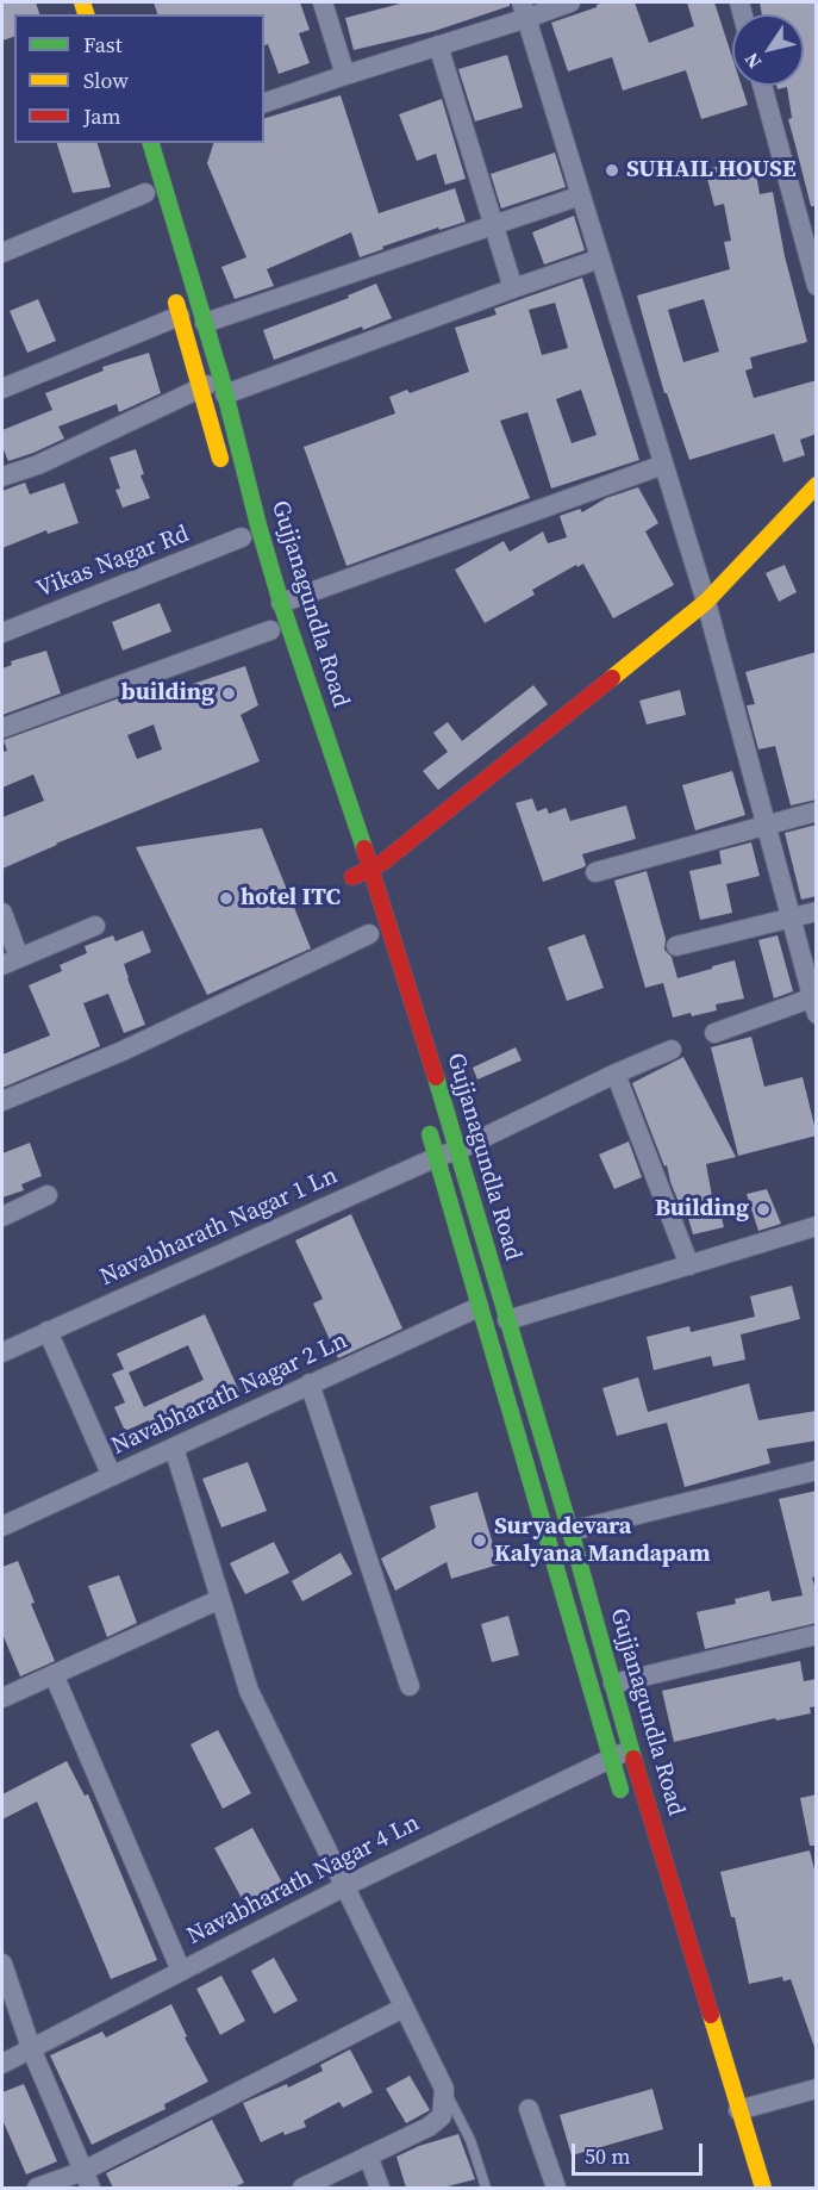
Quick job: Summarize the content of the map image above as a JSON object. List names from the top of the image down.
{
  "streets": {
    "main road": ["Gujjanagundla Road"],
    "street": [
      "Vikas Nagar Rd",
      "Navabharath Nagar 1 Ln",
      "Navabharath Nagar 2 Ln",
      "Navabharath Nagar 4 Ln"
    ]
  },
  "crossings": [
    ["Gujjanagundla Road", "Navabharath Nagar 1 Ln"],
    ["Gujjanagundla Road", "Navabharath Nagar 2 Ln"],
    ["Gujjanagundla Road", "Navabharath Nagar 4 Ln"]
  ],
  "places": [
    "SUHAIL HOUSE",
    "building",
    "hotel ITC",
    "Building",
    "Suryadevara Kalyana Mandapam"
  ],
  "legend": ["Fast", "Slow", "Jam"],
  "scale_bar": "50 m",
  "north": "bottom left"
}
